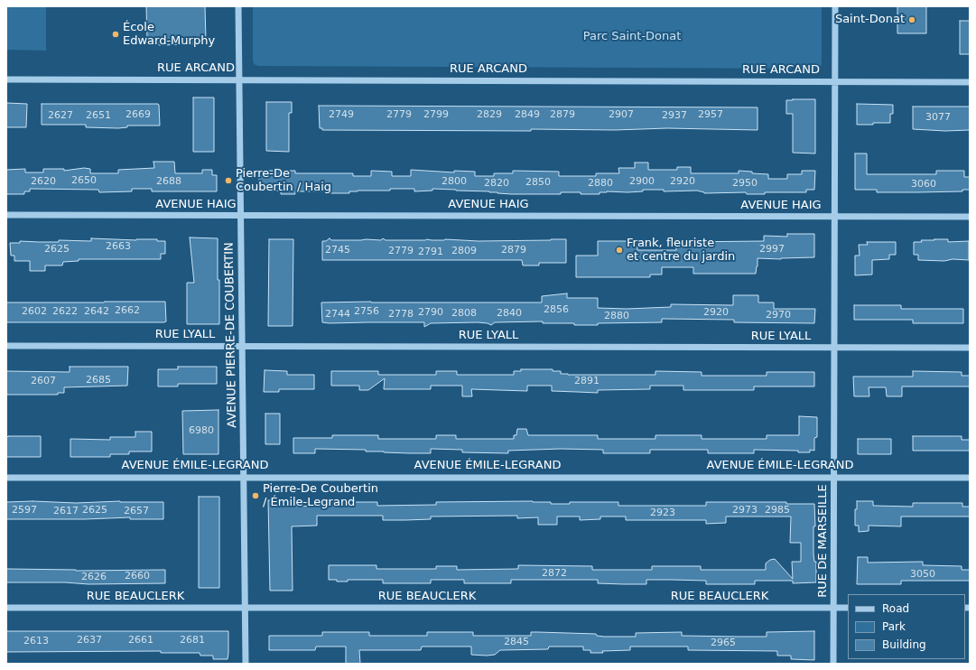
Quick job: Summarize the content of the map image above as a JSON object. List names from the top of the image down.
{
  "streets": {
    "street": [
      "RUE ARCAND",
      "AVENUE HAIG",
      "RUE LYALL",
      "AVENUE PIERRE-DE COUBERTIN",
      "AVENUE ÉMILE-LEGRAND",
      "RUE DE MARSEILLE",
      "RUE BEAUCLERK"
    ]
  },
  "crossings": [
    ["RUE ARCAND", "AVENUE PIERRE-DE COUBERTIN"],
    ["RUE ARCAND", "RUE DE MARSEILLE"],
    ["AVENUE HAIG", "AVENUE PIERRE-DE COUBERTIN"],
    ["AVENUE HAIG", "RUE DE MARSEILLE"],
    ["RUE LYALL", "AVENUE PIERRE-DE COUBERTIN"],
    ["RUE LYALL", "RUE DE MARSEILLE"],
    ["AVENUE PIERRE-DE COUBERTIN", "AVENUE ÉMILE-LEGRAND"],
    ["AVENUE PIERRE-DE COUBERTIN", "RUE BEAUCLERK"],
    ["AVENUE ÉMILE-LEGRAND", "RUE DE MARSEILLE"],
    ["RUE DE MARSEILLE", "RUE BEAUCLERK"]
  ],
  "parks": ["Parc Saint-Donat"],
  "places": [
    "Saint-Donat",
    "École Edward-Murphy",
    "Pierre-De Coubertin / Haig",
    "Frank, fleuriste et centre du jardin",
    "Pierre-De Coubertin / Émile-Legrand"
  ],
  "house_numbers": [
    "2669",
    "2749",
    "2779",
    "2799",
    "2829",
    "2849",
    "2879",
    "2907",
    "2957",
    "2627",
    "2651",
    "2937",
    "3077",
    "2650",
    "2620",
    "2688",
    "2800",
    "2900",
    "2920",
    "2850",
    "2820",
    "2880",
    "2950",
    "3060",
    "2663",
    "2625",
    "2997",
    "2745",
    "2879",
    "2779",
    "2809",
    "2791",
    "2856",
    "2662",
    "2602",
    "2622",
    "2642",
    "2756",
    "2790",
    "2920",
    "2808",
    "2840",
    "2744",
    "2778",
    "2970",
    "2880",
    "2685",
    "2607",
    "2891",
    "6980",
    "2597",
    "2625",
    "2973",
    "2985",
    "2617",
    "2657",
    "2923",
    "2872",
    "3050",
    "2660",
    "2626",
    "2637",
    "2661",
    "2681",
    "2613",
    "2845",
    "2965"
  ],
  "legend": ["Road", "Park", "Building"]
}
